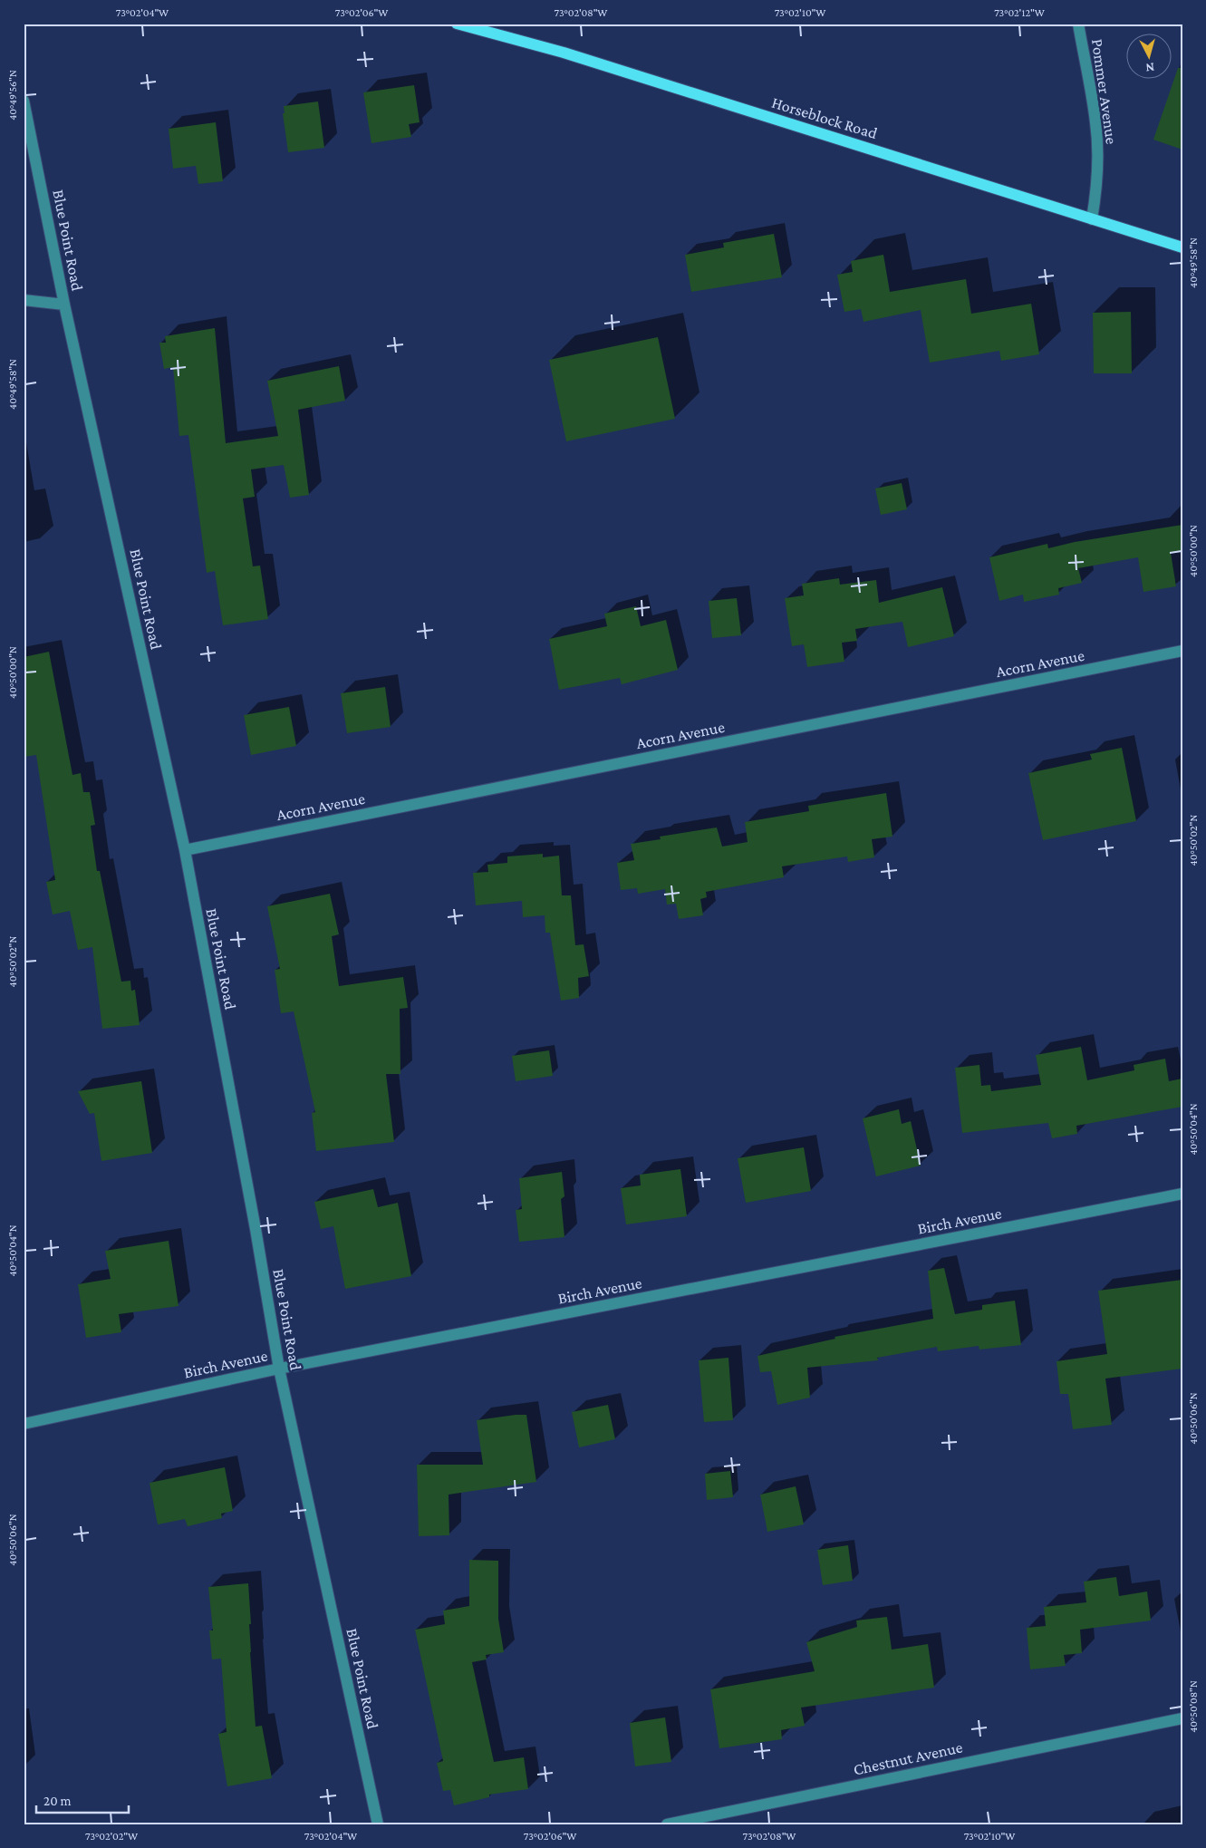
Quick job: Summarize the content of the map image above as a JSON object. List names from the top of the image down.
{
  "streets": {
    "main road": ["Horseblock Road"],
    "street": [
      "Pommer Avenue",
      "Blue Point Road",
      "Acorn Avenue",
      "Birch Avenue",
      "Chestnut Avenue"
    ]
  },
  "crossings": [
    ["Pommer Avenue", "Horseblock Road"],
    ["Blue Point Road", "Acorn Avenue"],
    ["Blue Point Road", "Birch Avenue"]
  ],
  "scale_bar": "20 m",
  "north": "bottom",
  "coordinates": [
    "73°02'04\"W",
    "73°02'06\"W",
    "73°02'08\"W",
    "73°02'10\"W",
    "73°02'12\"W",
    "40°49'56\"N",
    "40°49'58\"N",
    "40°50'00\"N",
    "40°50'02\"N",
    "40°50'04\"N",
    "40°50'06\"N",
    "40°50'08\"N",
    "73°02'02\"W"
  ]
}
